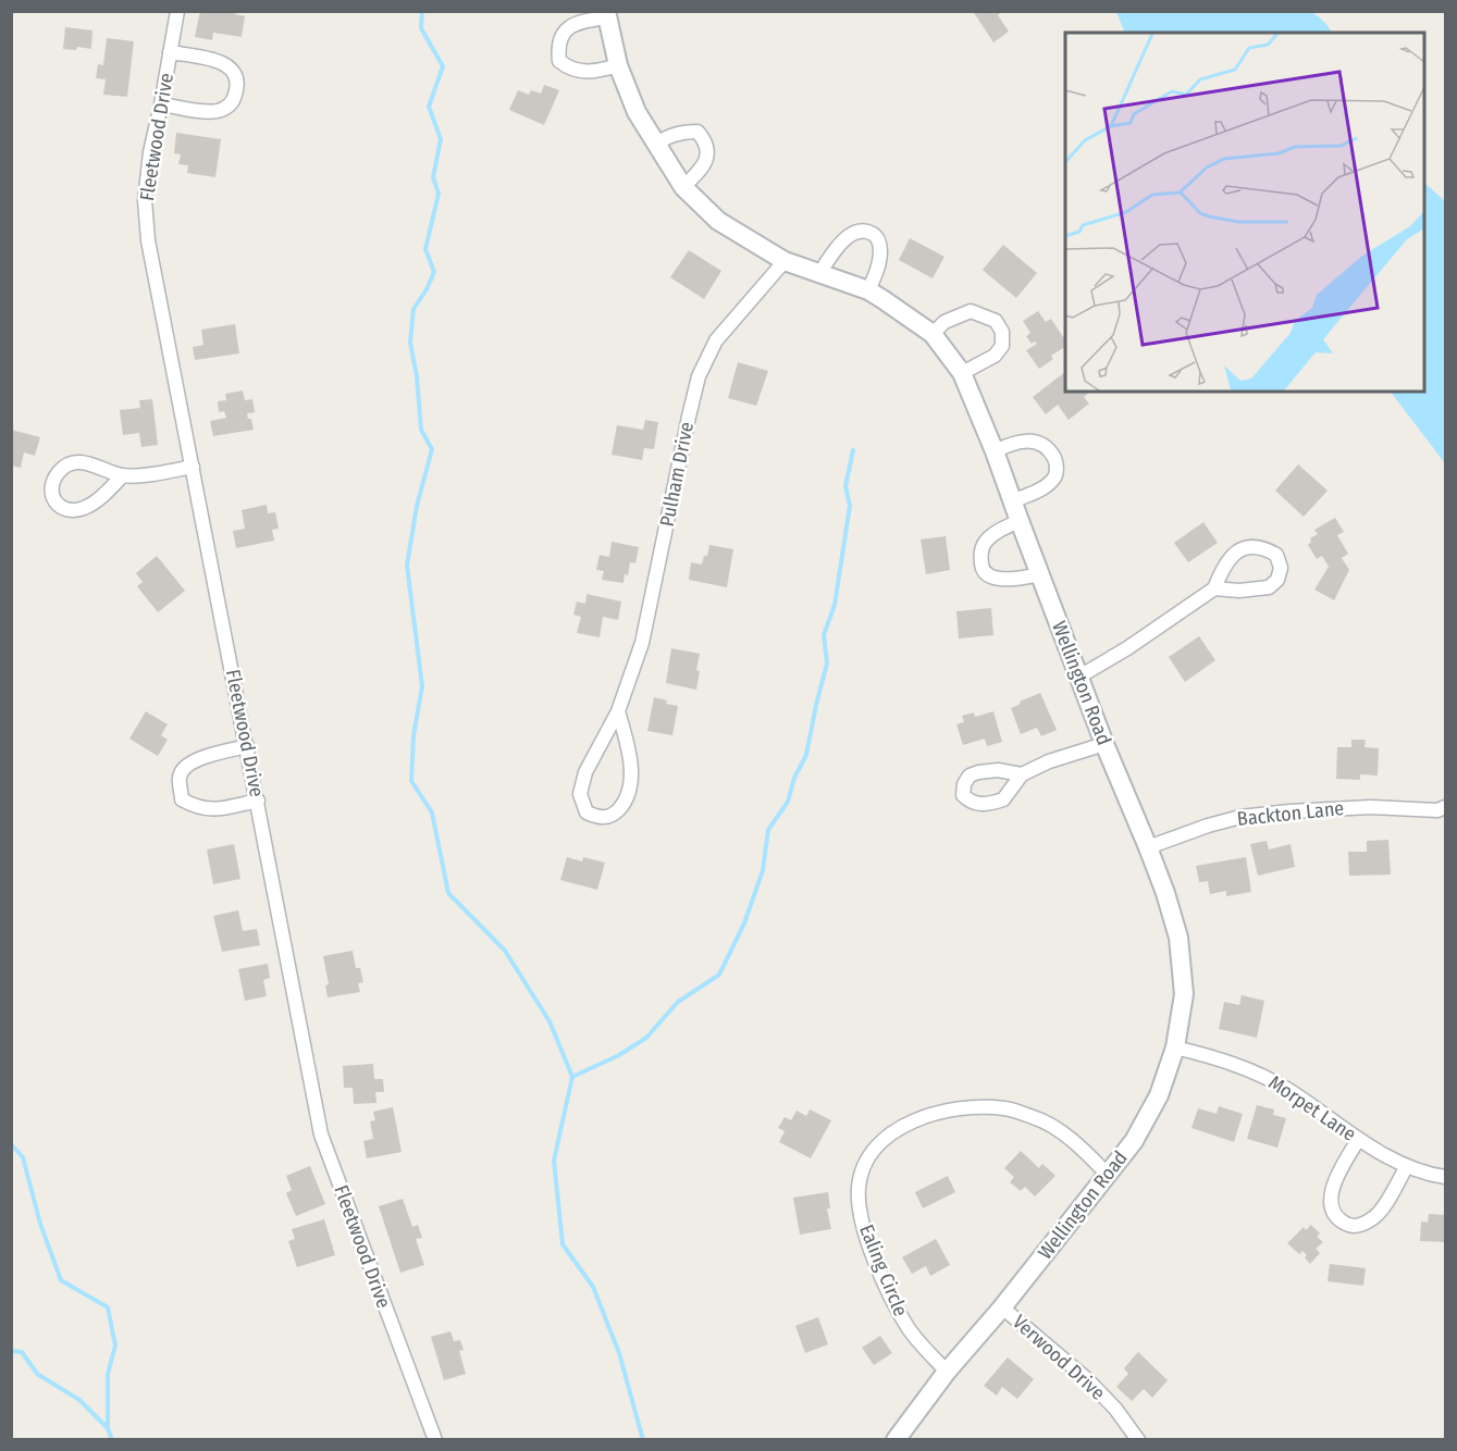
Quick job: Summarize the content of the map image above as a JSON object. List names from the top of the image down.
{
  "streets": {
    "street": [
      "Fleetwood Drive",
      "Pulham Drive",
      "Wellington Road",
      "Backton Lane",
      "Morpet Lane",
      "Ealing Circle",
      "Verwood Drive"
    ]
  },
  "crossings": [
    ["Pulham Drive", "Wellington Road"],
    ["Wellington Road", "Backton Lane"],
    ["Wellington Road", "Morpet Lane"],
    ["Wellington Road", "Ealing Circle"],
    ["Wellington Road", "Verwood Drive"]
  ]
}
